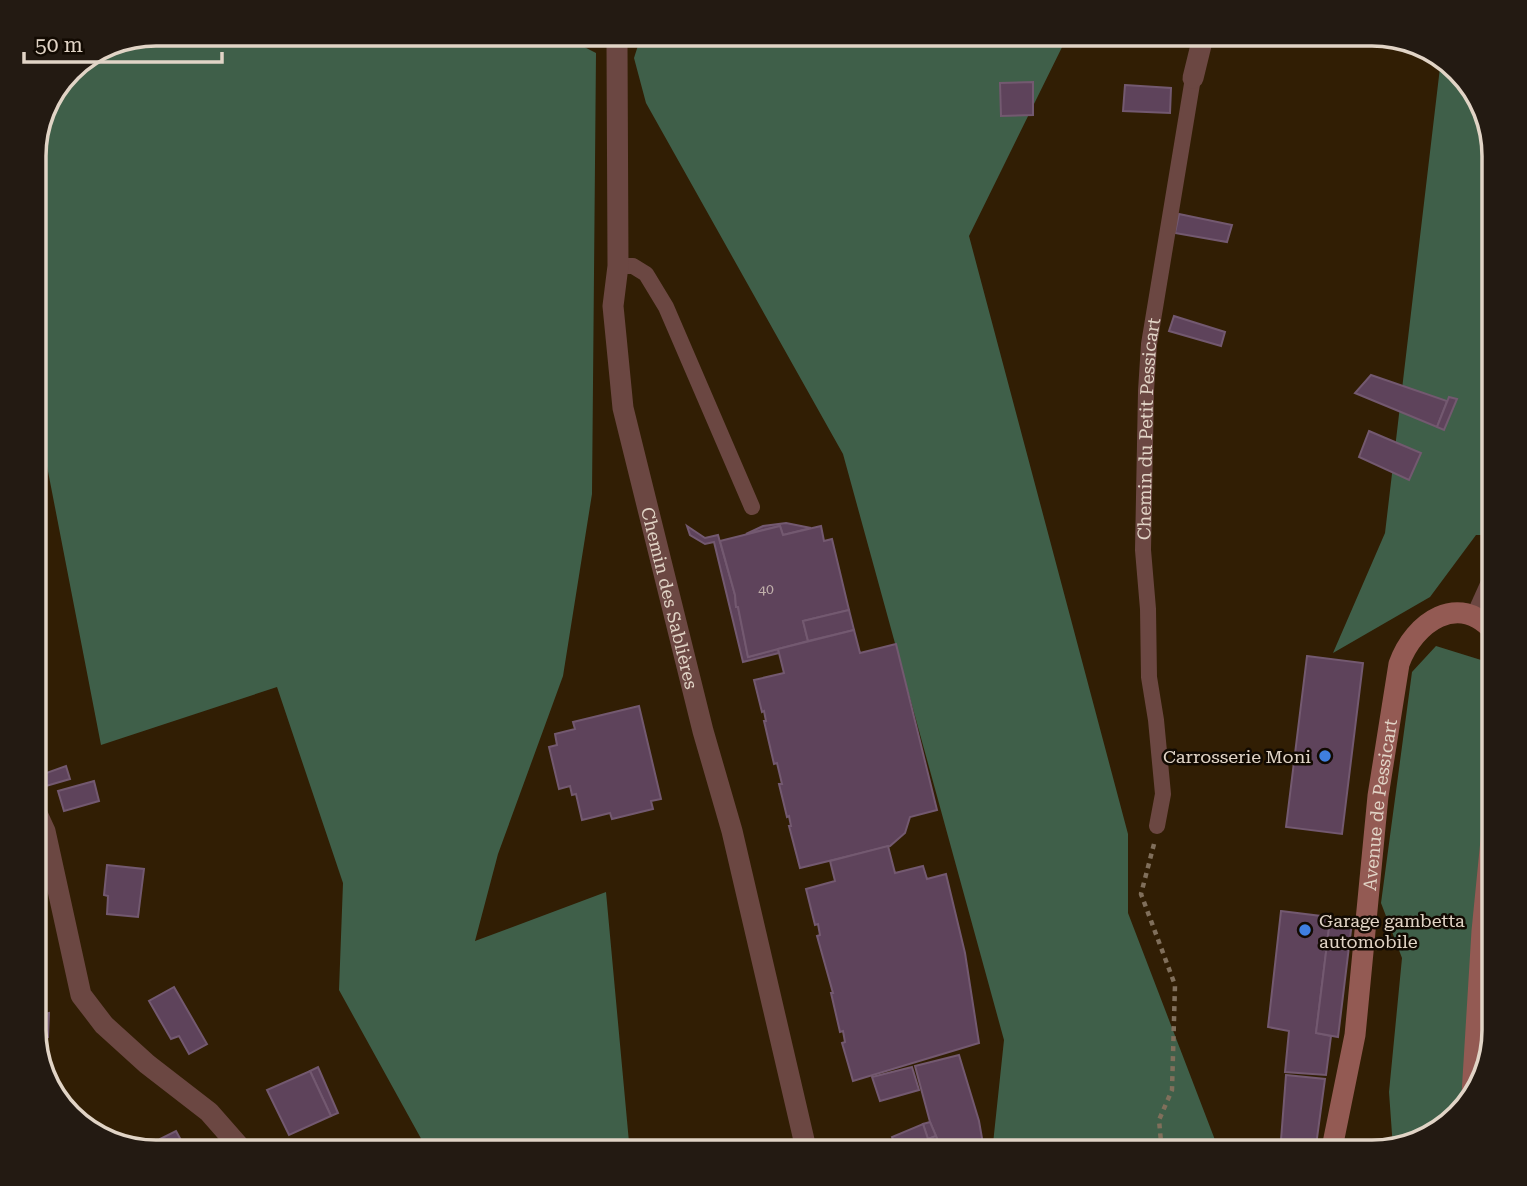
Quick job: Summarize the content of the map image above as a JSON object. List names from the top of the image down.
{
  "streets": {
    "street": ["Chemin du Petit Pessicart", "Chemin des Sablières", "Avenue de Pessicart"]
  },
  "places": ["Carrosserie Moni", "Garage gambetta automobile"],
  "house_numbers": ["40"],
  "scale_bar": "50 m"
}
